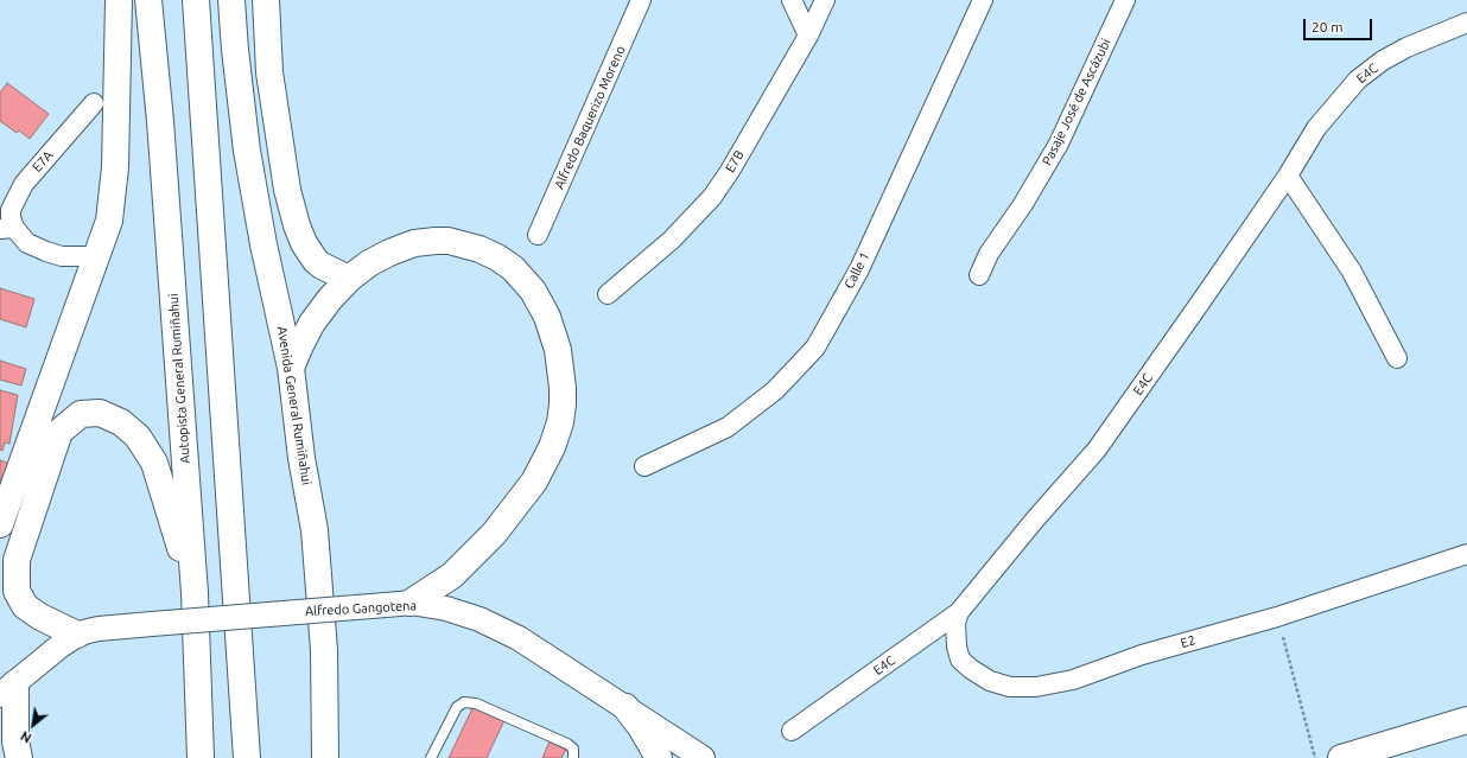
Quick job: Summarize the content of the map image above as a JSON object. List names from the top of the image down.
{
  "streets": {
    "main road": ["Autopista General Rumiñahui", "Avenida General Rumiñahui"],
    "street": [
      "E4C",
      "Pasaje José de Ascázubi",
      "Alfredo Baquerizo Moreno",
      "E7A",
      "E7B",
      "Calle 1",
      "Alfredo Gangotena",
      "E2"
    ]
  },
  "crossings": [
    ["E4C", "E2"]
  ],
  "scale_bar": "20 m",
  "north": "bottom left"
}
